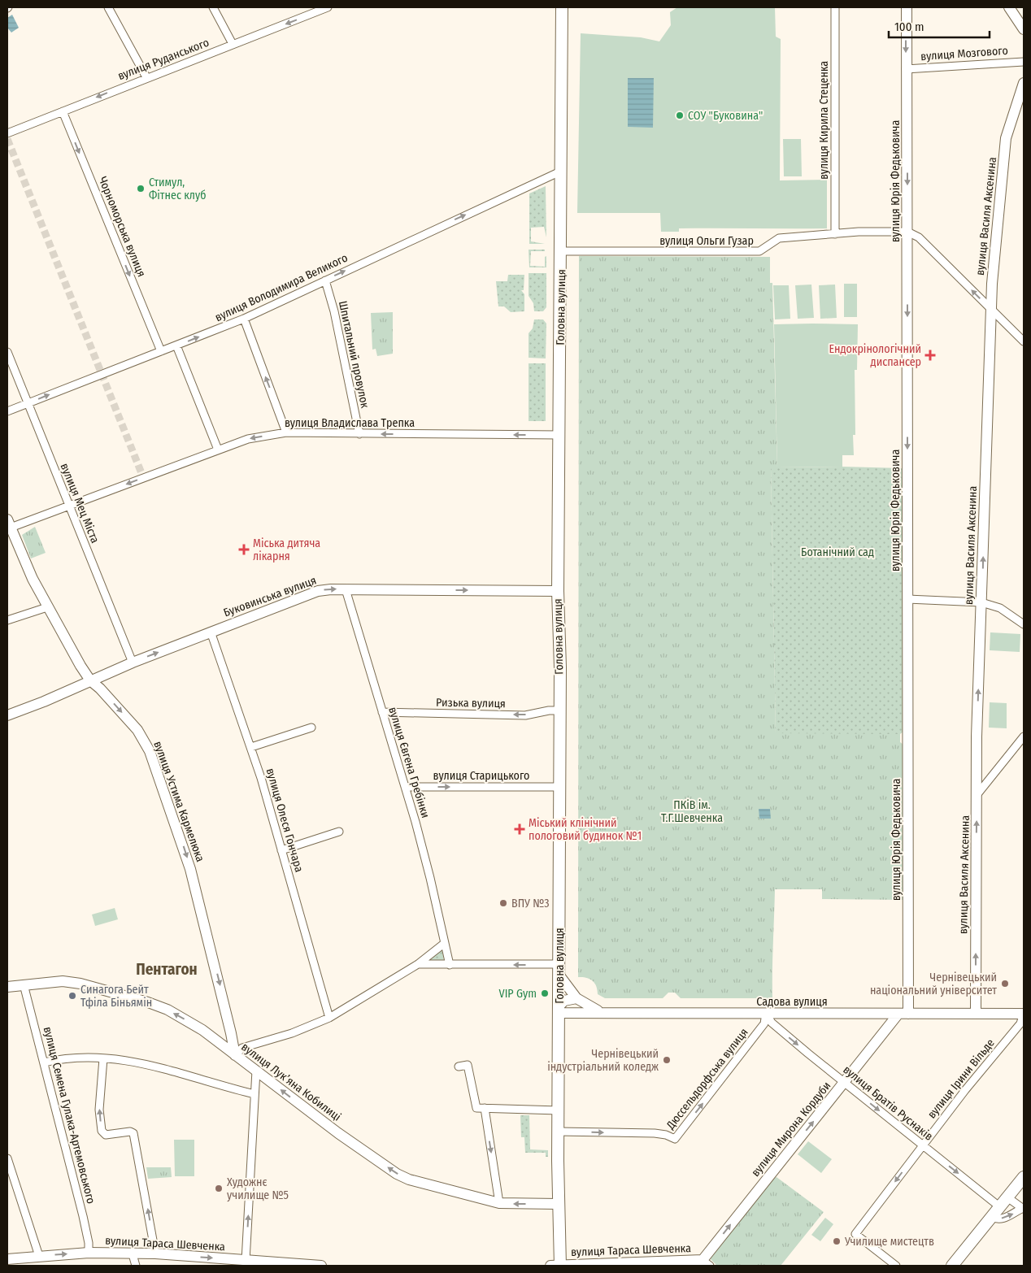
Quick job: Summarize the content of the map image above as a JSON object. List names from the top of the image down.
{
  "streets": {
    "main road": ["Головна вулиця"],
    "street": [
      "вулиця Мозгового",
      "вулиця Руданського",
      "вулиця Кирила Стеценка",
      "вулиця Юрія Федьковича",
      "вулиця Василя Аксенина",
      "Чорноморська вулиця",
      "вулиця Ольги Гузар",
      "вулиця Володимира Великого",
      "Шпитальний провулок",
      "вулиця Владислава Трепка",
      "вулиця Мец Міста",
      "Буковинська вулиця",
      "Ризька вулиця",
      "вулиця Євгена Гребінки",
      "вулиця Старицького",
      "вулиця Устима Кармелюка",
      "вулиця Олеся Гончара",
      "Садова вулиця",
      "Дюссельдорфська вулиця",
      "вулиця Ірини Вільде",
      "вулиця Лукʼяна Кобилиці",
      "вулиця Братів Руснаків",
      "вулиця Семена Гулака-Артемовського",
      "вулиця Мирона Кордуби",
      "вулиця Тараса Шевченка"
    ]
  },
  "crossings": [
    ["вулиця Мозгового", "вулиця Юрія Федьковича"],
    ["вулиця Руданського", "Чорноморська вулиця"],
    ["вулиця Кирила Стеценка", "вулиця Ольги Гузар"],
    ["вулиця Юрія Федьковича", "вулиця Ольги Гузар"],
    ["вулиця Юрія Федьковича", "Садова вулиця"],
    ["вулиця Юрія Федьковича", "вулиця Мирона Кордуби"],
    ["вулиця Василя Аксенина", "Садова вулиця"],
    ["Чорноморська вулиця", "вулиця Володимира Великого"],
    ["вулиця Ольги Гузар", "Головна вулиця"],
    ["вулиця Володимира Великого", "Головна вулиця"],
    ["вулиця Володимира Великого", "Шпитальний провулок"],
    ["вулиця Володимира Великого", "вулиця Мец Міста"],
    ["Головна вулиця", "вулиця Владислава Трепка"],
    ["Головна вулиця", "Буковинська вулиця"],
    ["Головна вулиця", "Ризька вулиця"],
    ["Головна вулиця", "вулиця Старицького"],
    ["Головна вулиця", "Садова вулиця"],
    ["Головна вулиця", "Дюссельдорфська вулиця"],
    ["Головна вулиця", "вулиця Лукʼяна Кобилиці"],
    ["Головна вулиця", "вулиця Тараса Шевченка"],
    ["Шпитальний провулок", "вулиця Владислава Трепка"],
    ["вулиця Владислава Трепка", "вулиця Мец Міста"],
    ["вулиця Владислава Трепка", "вулиця Устима Кармелюка"],
    ["вулиця Мец Міста", "Буковинська вулиця"],
    ["Буковинська вулиця", "вулиця Євгена Гребінки"],
    ["Буковинська вулиця", "вулиця Устима Кармелюка"],
    ["Буковинська вулиця", "вулиця Олеся Гончара"],
    ["Ризька вулиця", "вулиця Євгена Гребінки"],
    ["вулиця Євгена Гребінки", "вулиця Старицького"],
    ["вулиця Устима Кармелюка", "вулиця Лукʼяна Кобилиці"],
    ["Садова вулиця", "Дюссельдорфська вулиця"],
    ["Садова вулиця", "вулиця Ірини Вільде"],
    ["Садова вулиця", "вулиця Братів Руснаків"],
    ["Садова вулиця", "вулиця Мирона Кордуби"],
    ["Дюссельдорфська вулиця", "вулиця Братів Руснаків"],
    ["вулиця Ірини Вільде", "вулиця Братів Руснаків"],
    ["вулиця Лукʼяна Кобилиці", "вулиця Семена Гулака-Артемовського"],
    ["вулиця Братів Руснаків", "вулиця Мирона Кордуби"],
    ["вулиця Семена Гулака-Артемовського", "вулиця Тараса Шевченка"],
    ["вулиця Мирона Кордуби", "вулиця Тараса Шевченка"]
  ],
  "one_way": [
    "вулиця Руданського",
    "вулиця Юрія Федьковича",
    "вулиця Василя Аксенина",
    "Чорноморська вулиця",
    "вулиця Володимира Великого",
    "вулиця Владислава Трепка",
    "Буковинська вулиця",
    "Ризька вулиця",
    "вулиця Старицького",
    "вулиця Устима Кармелюка",
    "Дюссельдорфська вулиця",
    "вулиця Лукʼяна Кобилиці",
    "вулиця Братів Руснаків",
    "вулиця Мирона Кордуби"
  ],
  "districts": ["Пентагон"],
  "parks": ["Ботанічний сад", "ПКіВ ім. Т.Г.Шевченка"],
  "places": {
    "other": [
      "СОУ \"Буковина\"",
      "Стимул, Фітнес клуб",
      "ВПУ №3",
      "Чернівецький національний університет",
      "VIP Gym",
      "Синагога Бейт Тфіла Біньямін",
      "Чернівецький індустріальний коледж",
      "Художнє училище №5",
      "Училище мистецтв"
    ],
    "health": ["Ендокрінологічний диспансер", "Міська дитяча лікарня", "Міський клінічний пологовий будинок №1"]
  },
  "scale_bar": "100 m"
}
